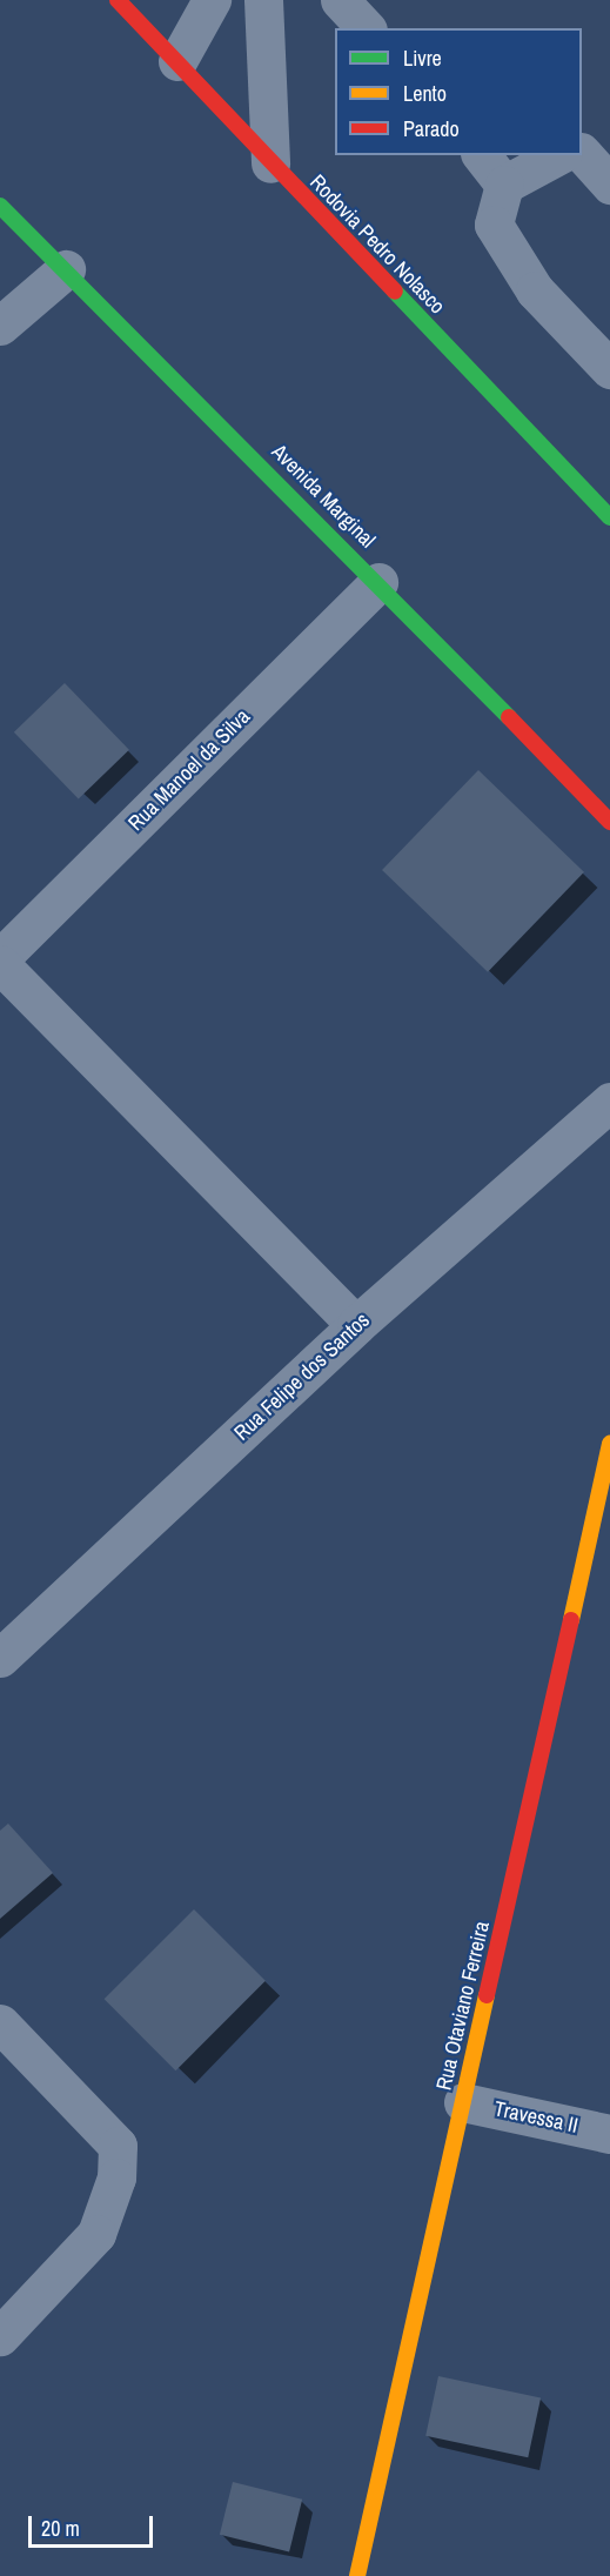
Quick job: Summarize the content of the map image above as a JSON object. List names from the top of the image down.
{
  "streets": {
    "main road": ["Rodovia Pedro Nolasco", "Avenida Marginal", "Rua Otaviano Ferreira"],
    "street": ["Rua Manoel da Silva", "Rua Felipe dos Santos", "Travessa II"]
  },
  "crossings": [
    ["Avenida Marginal", "Rua Manoel da Silva"],
    ["Rua Otaviano Ferreira", "Travessa II"]
  ],
  "legend": ["Livre", "Lento", "Parado"],
  "scale_bar": "20 m"
}
